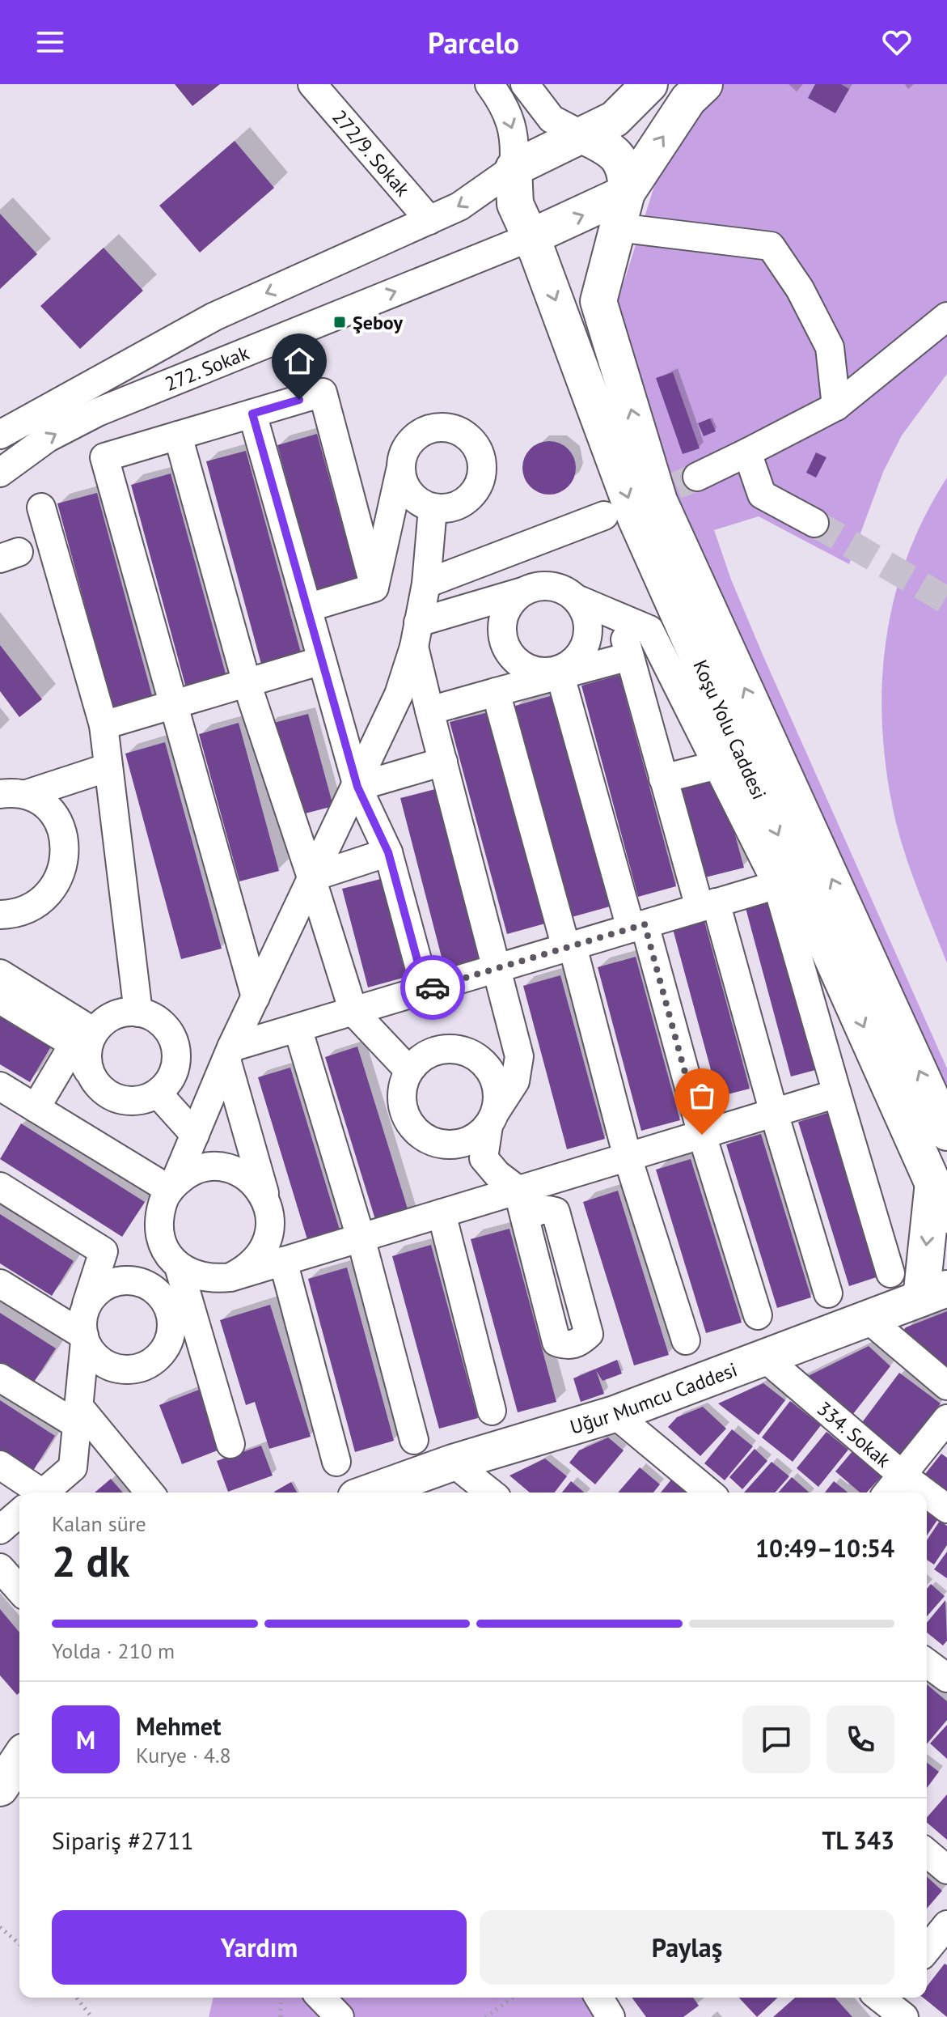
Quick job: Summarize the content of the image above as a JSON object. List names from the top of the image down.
{
  "streets": {
    "main road": ["272. Sokak", "Koşu Yolu Caddesi", "Uğur Mumcu Caddesi"],
    "street": ["272/9. Sokak", "334. Sokak"]
  },
  "crossings": [
    ["272/9. Sokak", "272. Sokak"],
    ["272. Sokak", "Koşu Yolu Caddesi"],
    ["Uğur Mumcu Caddesi", "334. Sokak"]
  ],
  "places": {
    "transit": ["Şeboy"]
  },
  "page": {
    "header": "Parcelo",
    "heading": ["2 dk", "Kalan süre", "10:49–10:54"],
    "panel": [
      "Mehmet",
      "Kurye · 4.8",
      "Sipariş #2711",
      "TL 343"
    ],
    "bar": "Yolda · 210 m",
    "round": "M",
    "buttons": ["Yardım", "Paylaş"]
  }
}
